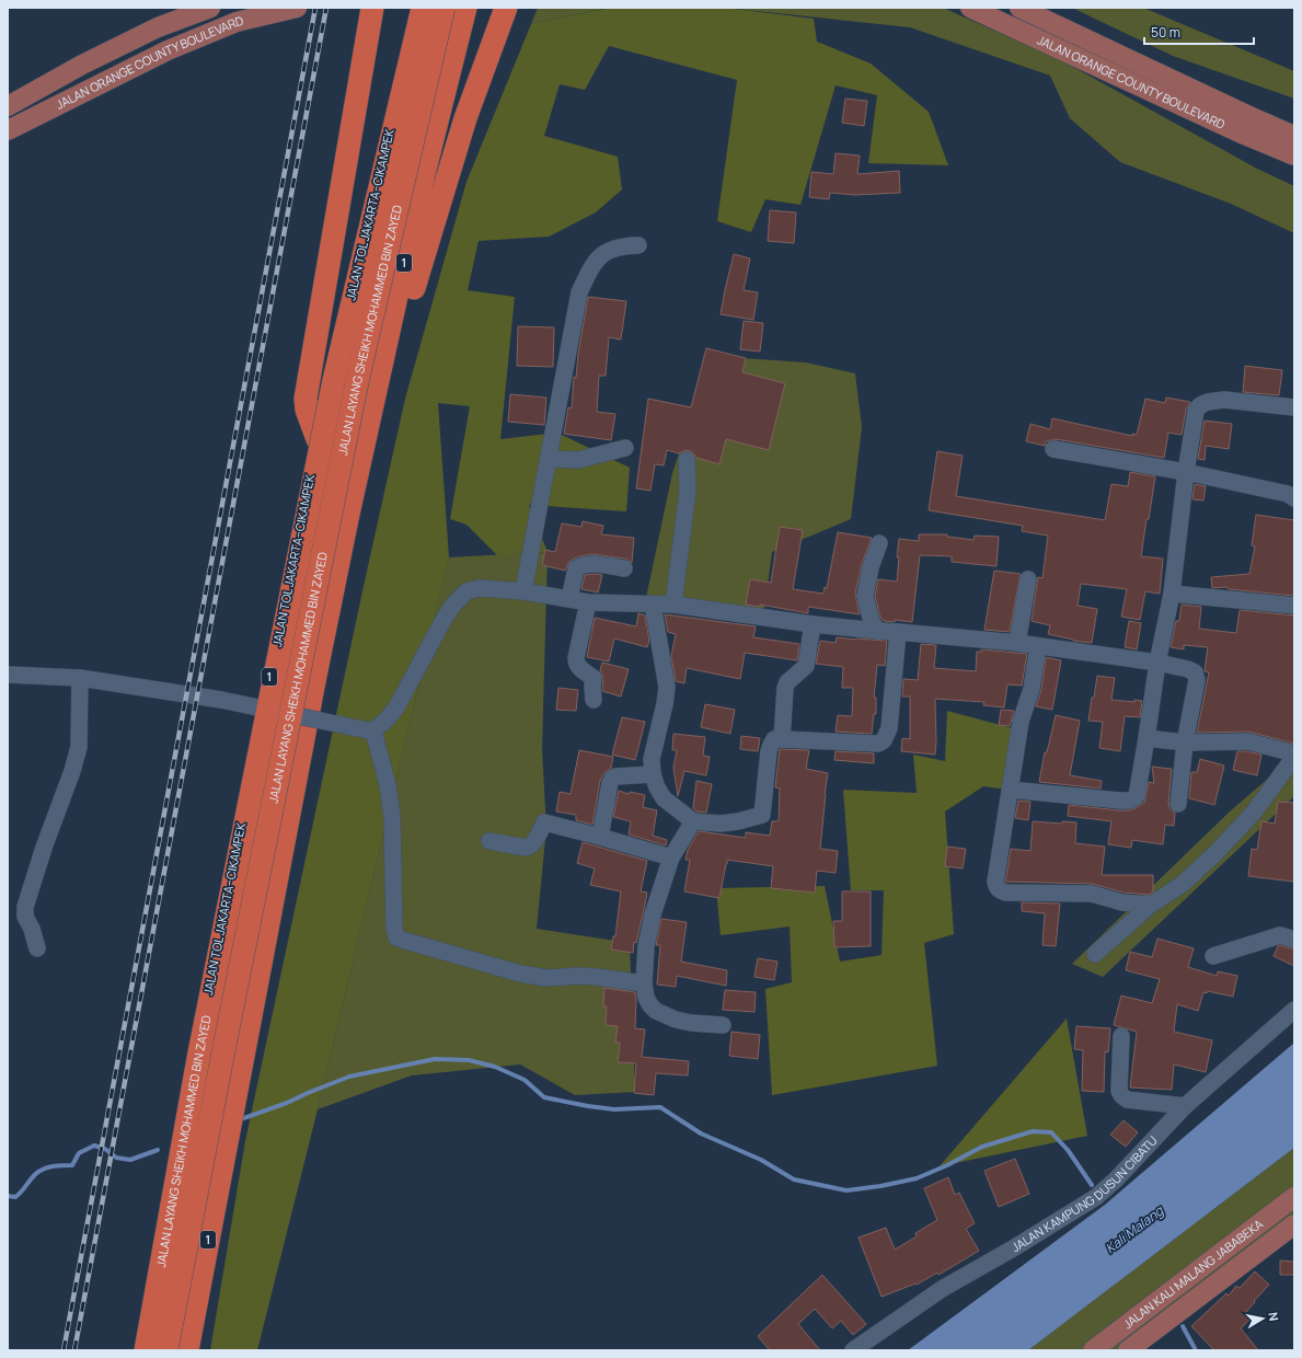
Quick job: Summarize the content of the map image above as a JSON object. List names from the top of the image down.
{
  "streets": {
    "highway": ["JALAN TOL JAKARTA–CIKAMPEK", "1", "JALAN LAYANG SHEIKH MOHAMMED BIN ZAYED"],
    "main road": ["JALAN ORANGE COUNTY BOULEVARD", "JALAN KALI MALANG JABABEKA"],
    "street": ["JALAN KAMPUNG DUSUN CIBATU"]
  },
  "crossings": [
    ["JALAN TOL JAKARTA–CIKAMPEK", "JALAN LAYANG SHEIKH MOHAMMED BIN ZAYED"]
  ],
  "water": ["Kali Malang"],
  "scale_bar": "50 m",
  "north": "right"
}
